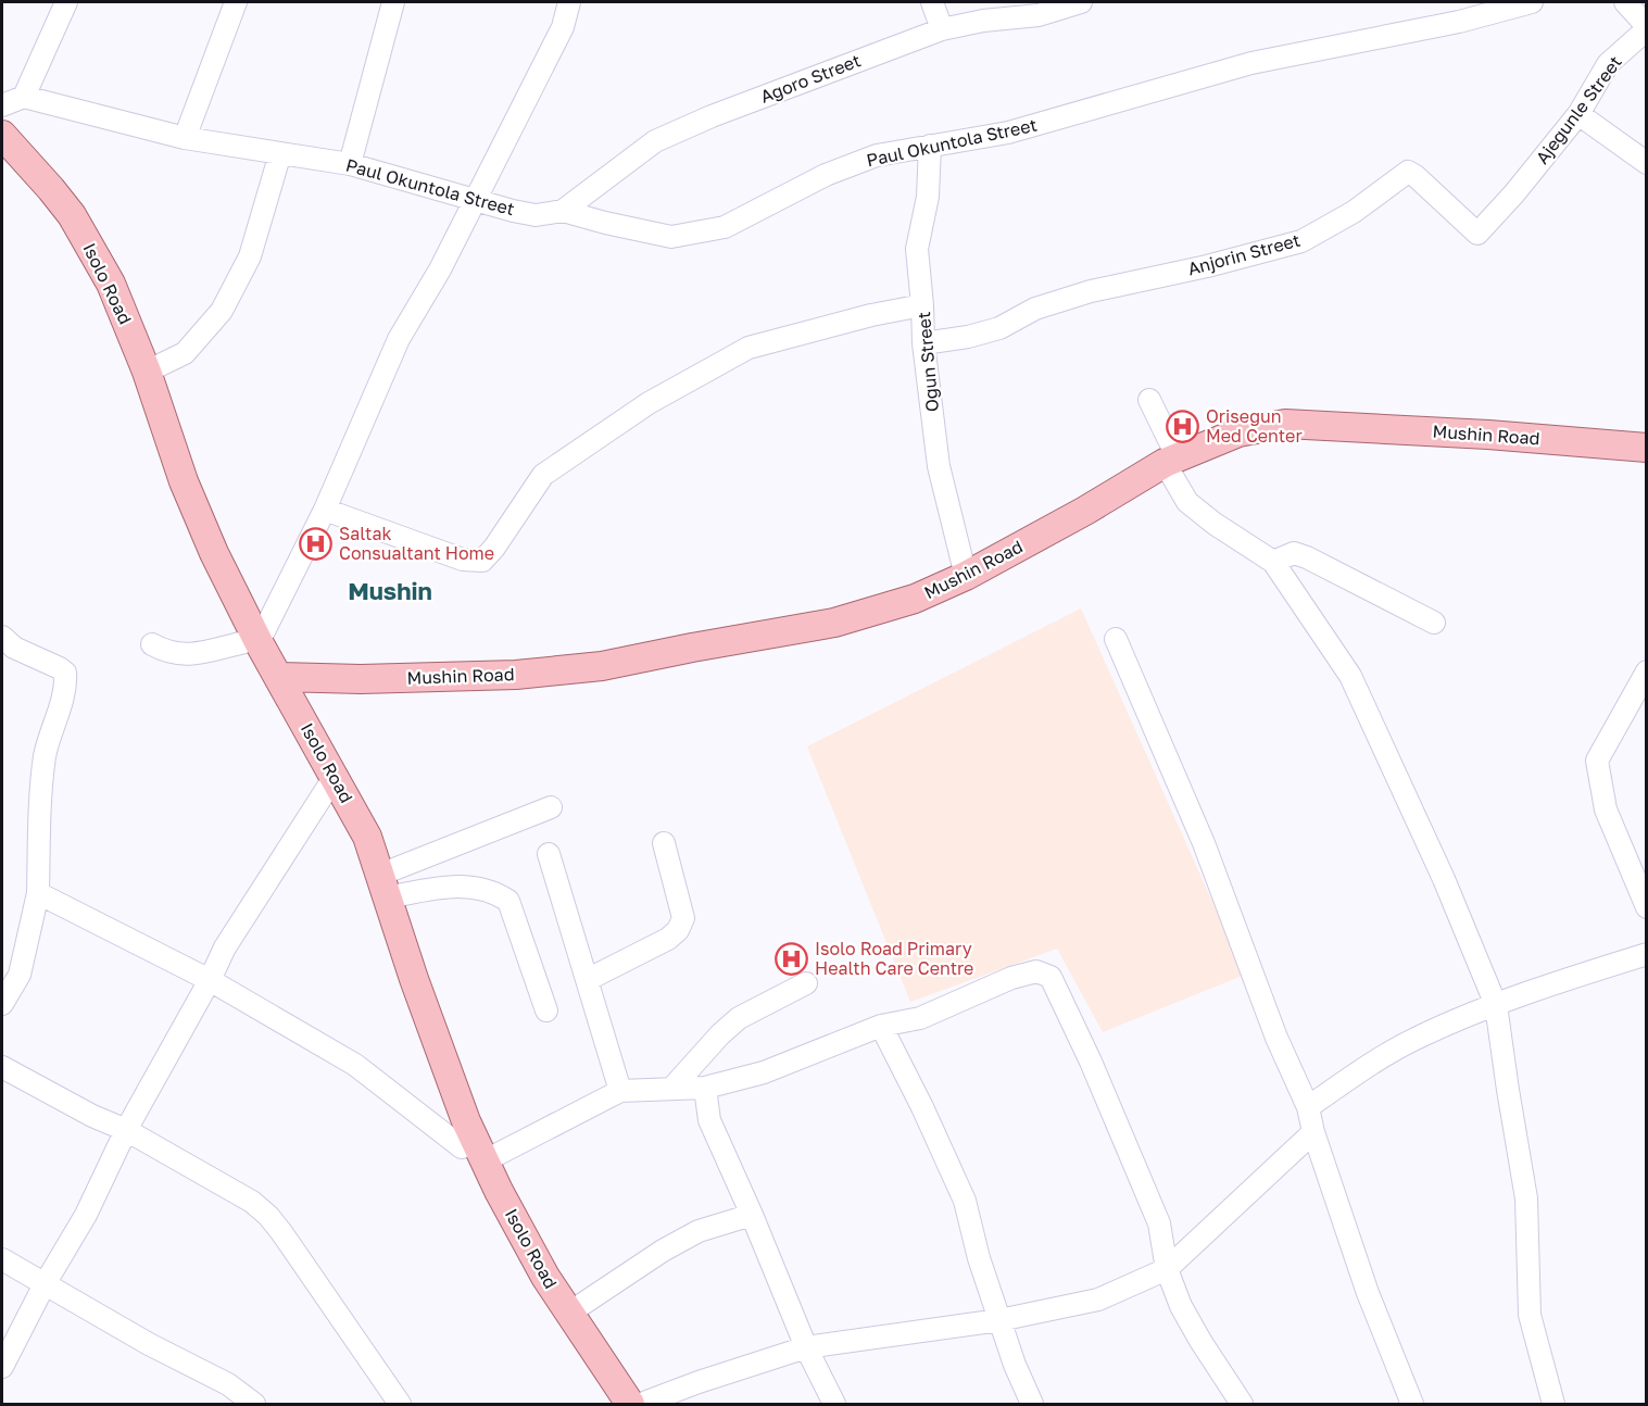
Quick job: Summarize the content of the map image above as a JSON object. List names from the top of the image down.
{
  "streets": {
    "main road": ["Isolo Road", "Mushin Road"],
    "street": [
      "Agoro Street",
      "Ajegunle Street",
      "Paul Okuntola Street",
      "Anjorin Street",
      "Ogun Street"
    ]
  },
  "crossings": [
    ["Agoro Street", "Paul Okuntola Street"],
    ["Ajegunle Street", "Anjorin Street"],
    ["Paul Okuntola Street", "Ogun Street"],
    ["Anjorin Street", "Ogun Street"],
    ["Isolo Road", "Mushin Road"],
    ["Ogun Street", "Mushin Road"]
  ],
  "districts": ["Mushin"],
  "places": {
    "hospital": ["Orisegun Med Center", "Saltak Consualtant Home", "Isolo Road Primary Health Care Centre"]
  }
}
